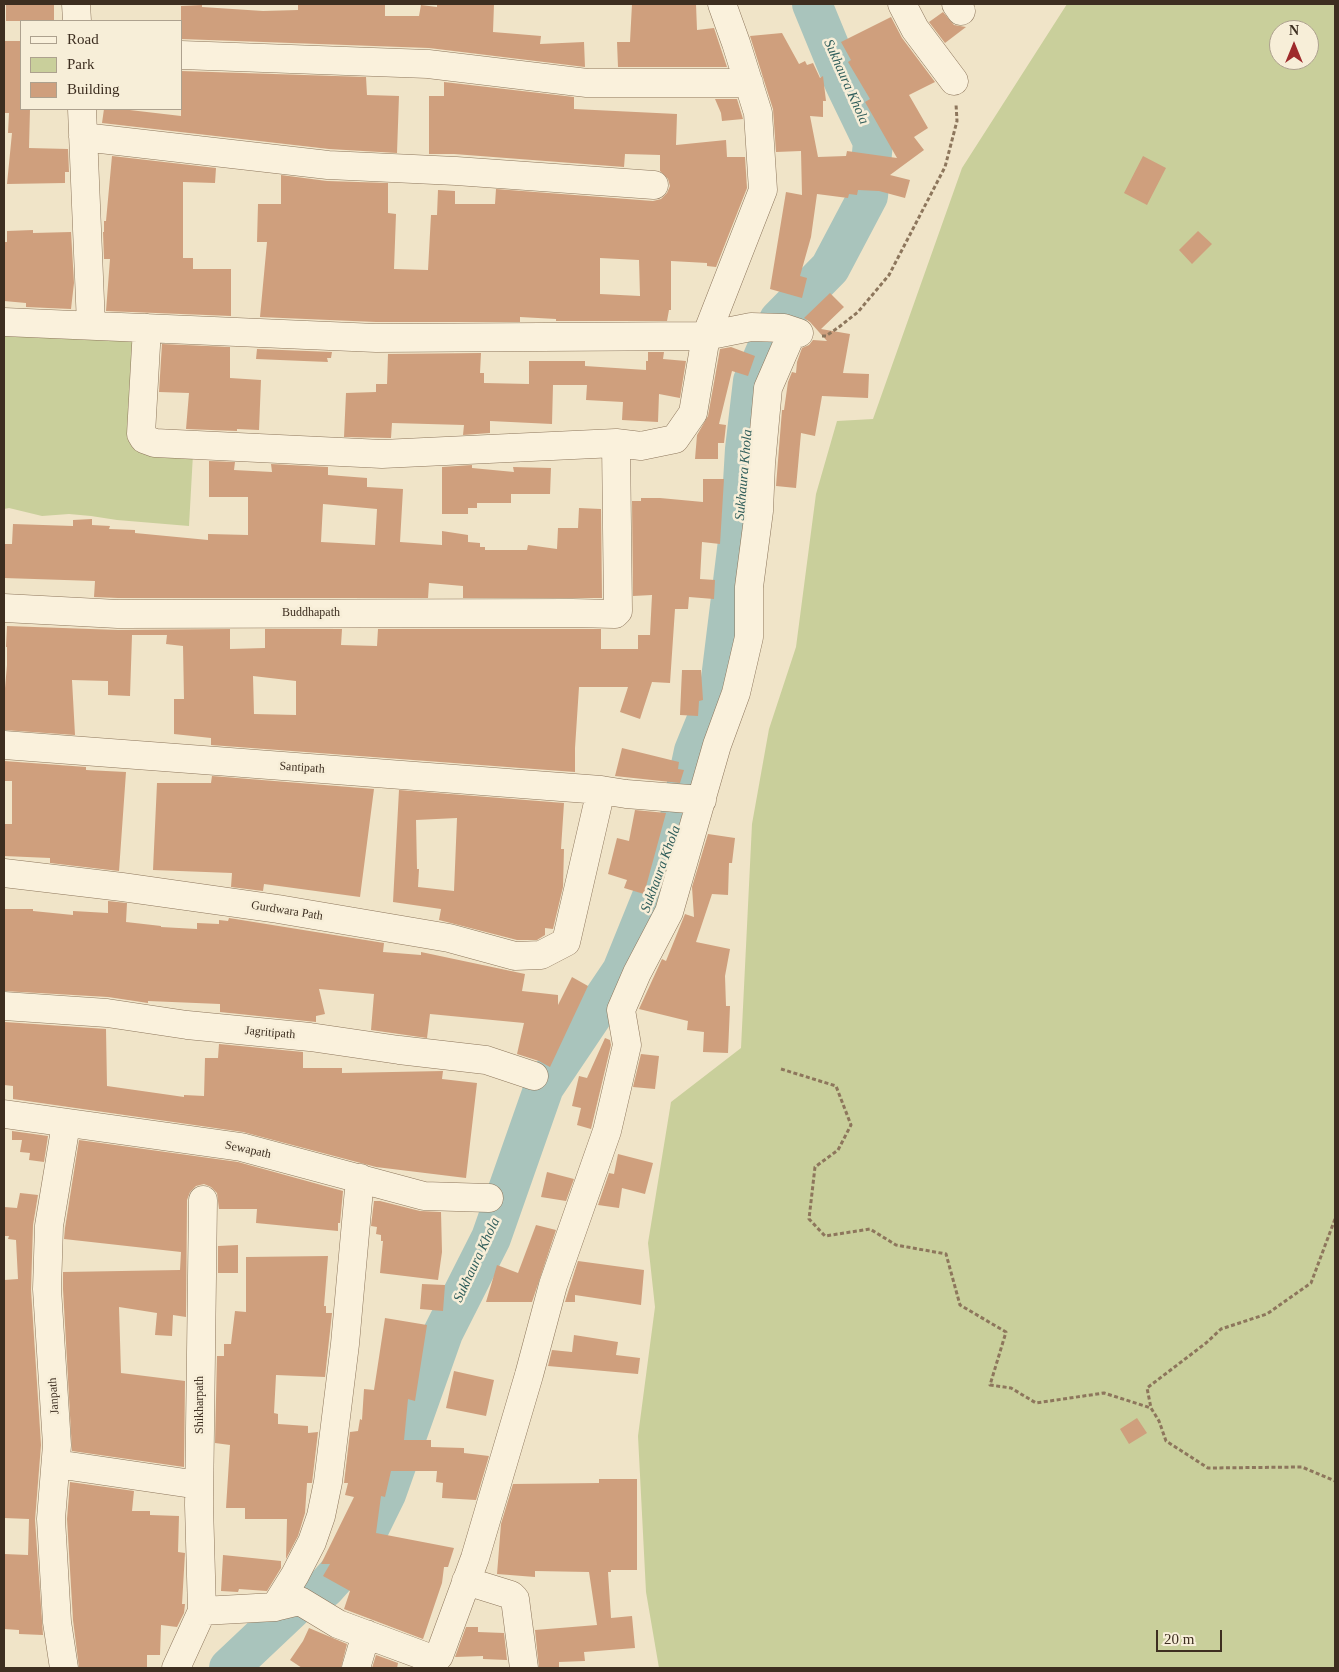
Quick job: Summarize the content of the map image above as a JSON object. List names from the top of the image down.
{
  "streets": {
    "street": [
      "Buddhapath",
      "Santipath",
      "Gurdwara Path",
      "Jagritipath",
      "Sewapath",
      "Janpath",
      "Shikharpath"
    ]
  },
  "crossings": [
    ["Santipath", "Gurdwara Path"],
    ["Sewapath", "Janpath"]
  ],
  "water": ["Sukhaura Khola"],
  "legend": ["Road", "Park", "Building"],
  "scale_bar": "20 m",
  "north": "top"
}
